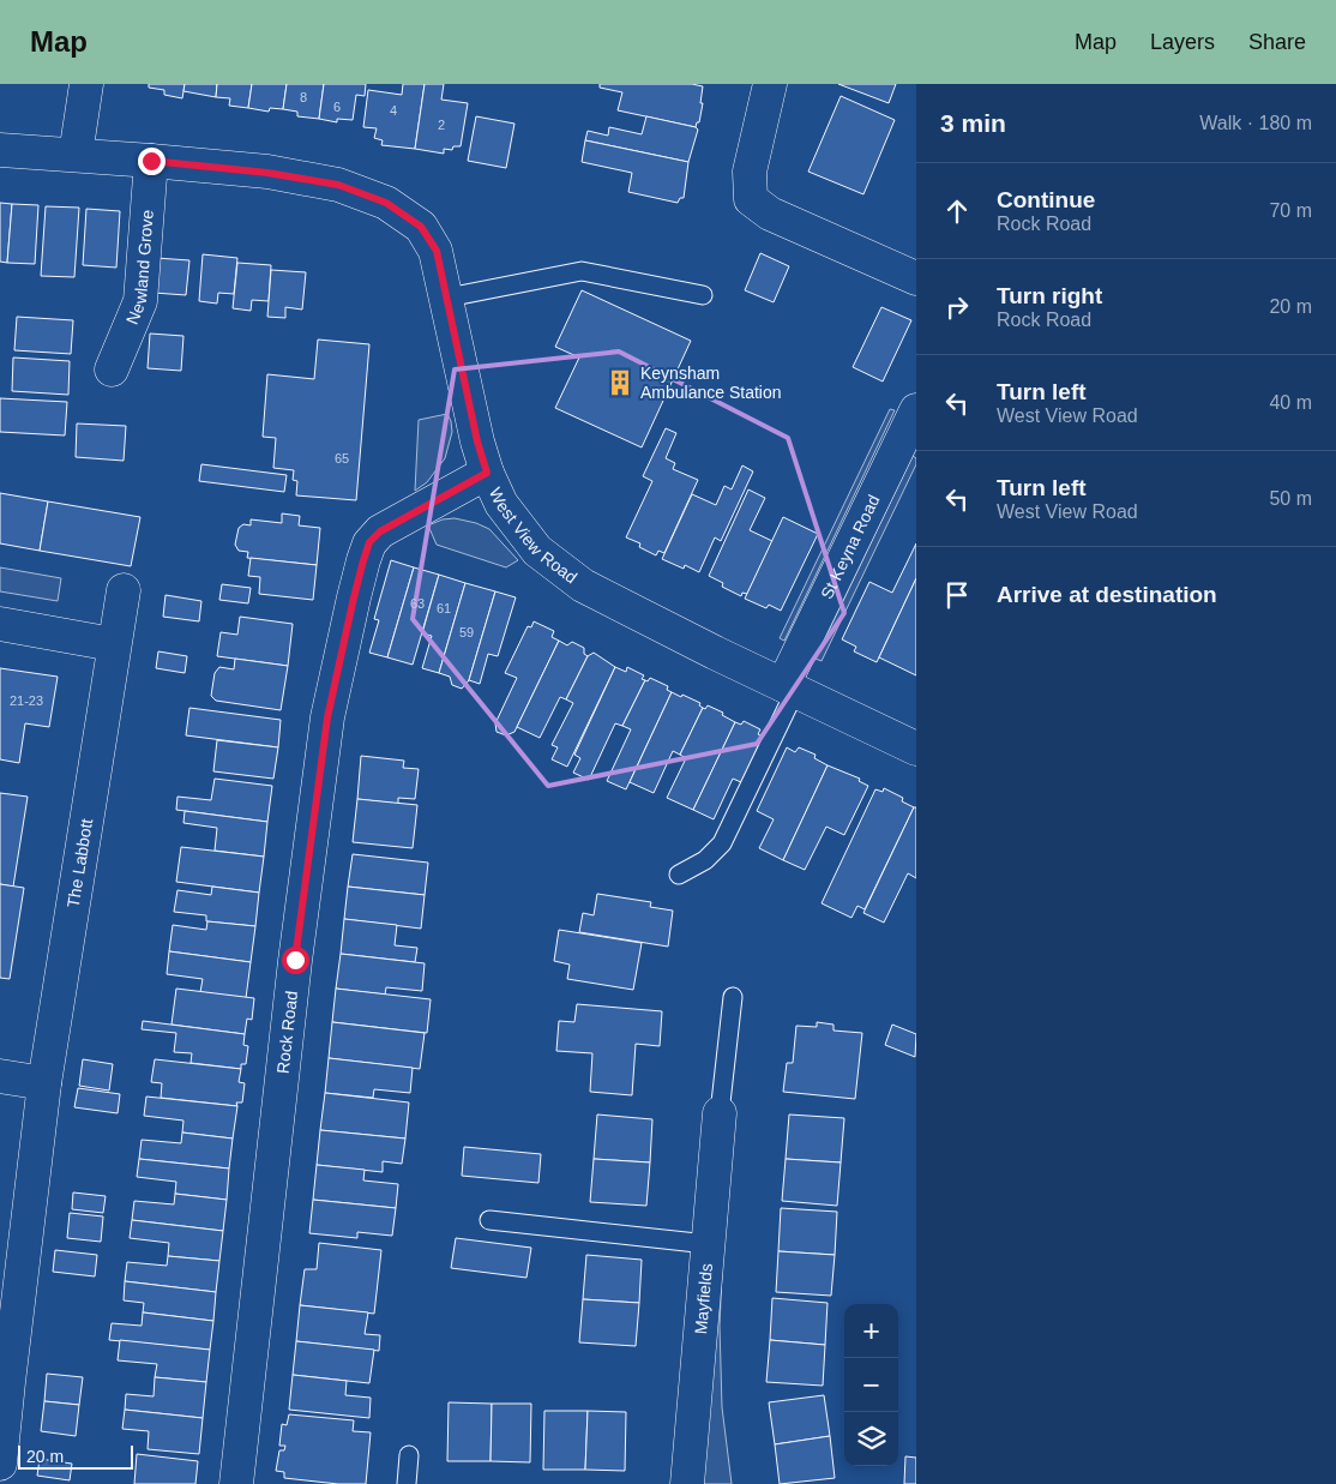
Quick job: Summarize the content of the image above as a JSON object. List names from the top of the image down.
{
  "streets": {
    "street": [
      "Newland Grove",
      "West View Road",
      "St Keyna Road",
      "The Labbott",
      "Rock Road",
      "Mayfields"
    ]
  },
  "crossings": [
    ["Newland Grove", "West View Road"],
    ["West View Road", "St Keyna Road"],
    ["West View Road", "Rock Road"]
  ],
  "places": {
    "building": ["Keynsham Ambulance Station"]
  },
  "house_numbers": [
    "8",
    "6",
    "4",
    "2",
    "65",
    "63",
    "61",
    "59",
    "21-23"
  ],
  "scale_bar": "20 m",
  "page": {
    "header": "Map",
    "nav": ["Map", "Layers", "Share"],
    "heading": ["3 min", "Walk · 180 m"],
    "list": [
      ["Continue", "Rock Road", "70 m"],
      ["Turn right", "Rock Road", "20 m"],
      ["Turn left", "West View Road", "40 m"],
      ["Turn left", "West View Road", "50 m"],
      "Arrive at destination"
    ],
    "map_buttons": ["+", "−"],
    "scale": "20 m"
  }
}
